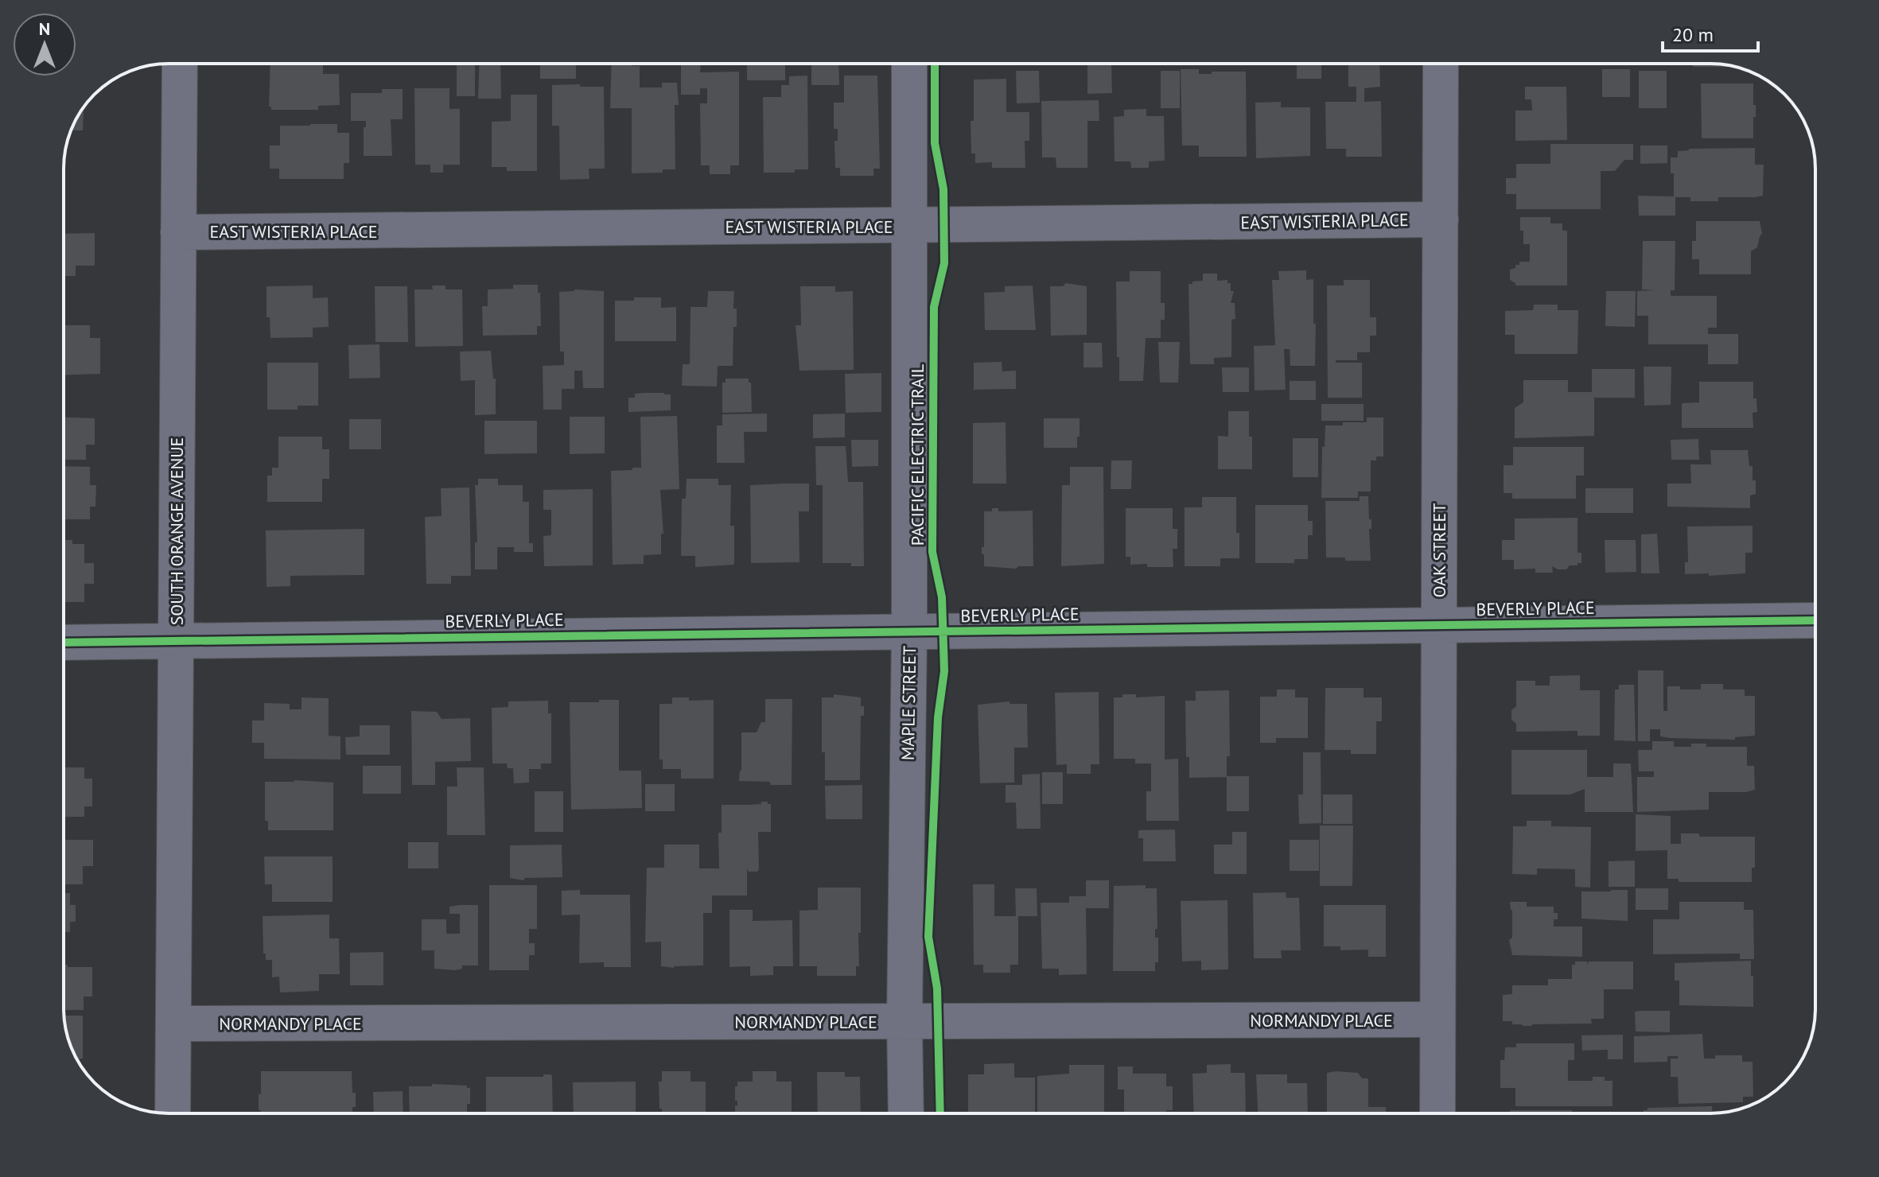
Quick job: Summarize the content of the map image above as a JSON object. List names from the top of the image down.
{
  "streets": {
    "street": [
      "EAST WISTERIA PLACE",
      "SOUTH ORANGE AVENUE",
      "OAK STREET",
      "BEVERLY PLACE",
      "MAPLE STREET",
      "NORMANDY PLACE"
    ],
    "cycle path": ["PACIFIC ELECTRIC TRAIL"]
  },
  "crossings": [
    ["EAST WISTERIA PLACE", "SOUTH ORANGE AVENUE"],
    ["EAST WISTERIA PLACE", "OAK STREET"],
    ["EAST WISTERIA PLACE", "MAPLE STREET"],
    ["SOUTH ORANGE AVENUE", "BEVERLY PLACE"],
    ["SOUTH ORANGE AVENUE", "NORMANDY PLACE"],
    ["OAK STREET", "BEVERLY PLACE"],
    ["OAK STREET", "NORMANDY PLACE"],
    ["BEVERLY PLACE", "MAPLE STREET"],
    ["MAPLE STREET", "NORMANDY PLACE"]
  ],
  "scale_bar": "20 m",
  "north": "top"
}
